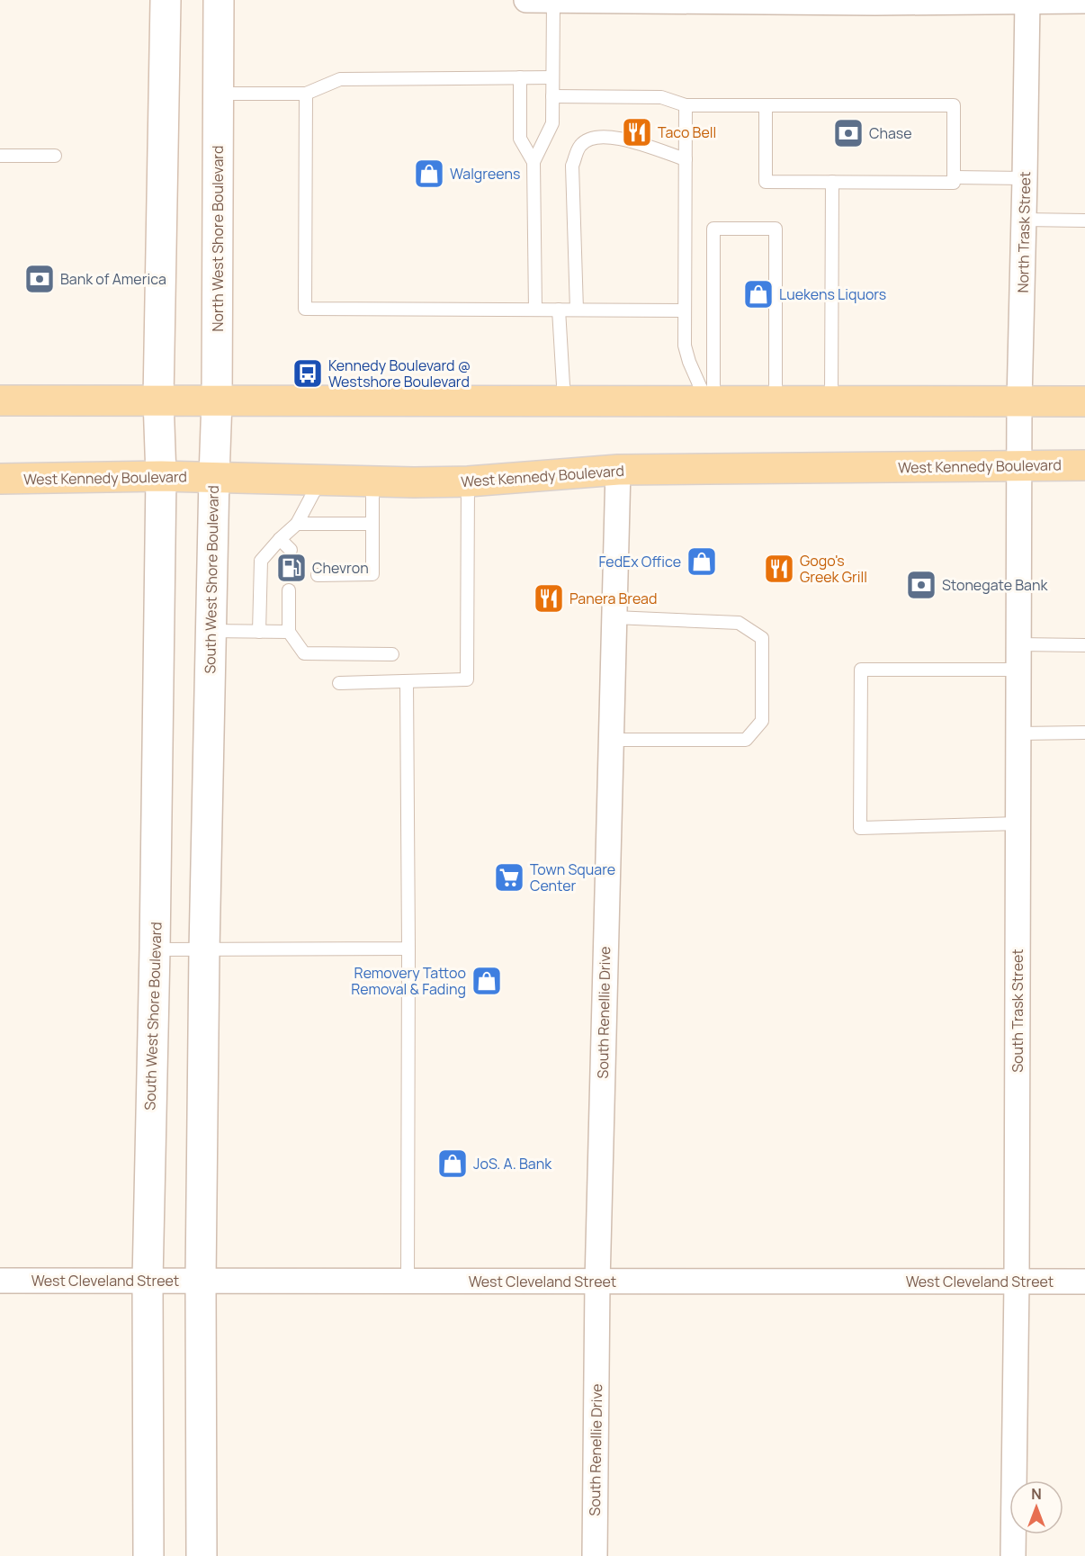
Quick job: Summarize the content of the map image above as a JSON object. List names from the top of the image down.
{
  "streets": {
    "main road": ["West Kennedy Boulevard"],
    "street": [
      "North Trask Street",
      "North West Shore Boulevard",
      "South West Shore Boulevard",
      "South Trask Street",
      "South Renellie Drive",
      "West Cleveland Street"
    ]
  },
  "crossings": [
    ["North Trask Street", "West Kennedy Boulevard"],
    ["North Trask Street", "South Trask Street"],
    ["North West Shore Boulevard", "West Kennedy Boulevard"],
    ["North West Shore Boulevard", "South West Shore Boulevard"],
    ["West Kennedy Boulevard", "South West Shore Boulevard"],
    ["West Kennedy Boulevard", "South Trask Street"],
    ["West Kennedy Boulevard", "South Renellie Drive"],
    ["South West Shore Boulevard", "West Cleveland Street"],
    ["South Trask Street", "West Cleveland Street"],
    ["South Renellie Drive", "West Cleveland Street"]
  ],
  "places": {
    "restaurant": ["Taco Bell", "Gogo's Greek Grill", "Panera Bread"],
    "bank": ["Chase", "Bank of America", "Stonegate Bank"],
    "shop": [
      "Walgreens",
      "Luekens Liquors",
      "FedEx Office",
      "Removery Tattoo Removal & Fading",
      "JoS. A. Bank"
    ],
    "bus stop": ["Kennedy Boulevard @ Westshore Boulevard"],
    "fuel station": ["Chevron"],
    "supermarket": ["Town Square Center"]
  },
  "north": "top"
}
